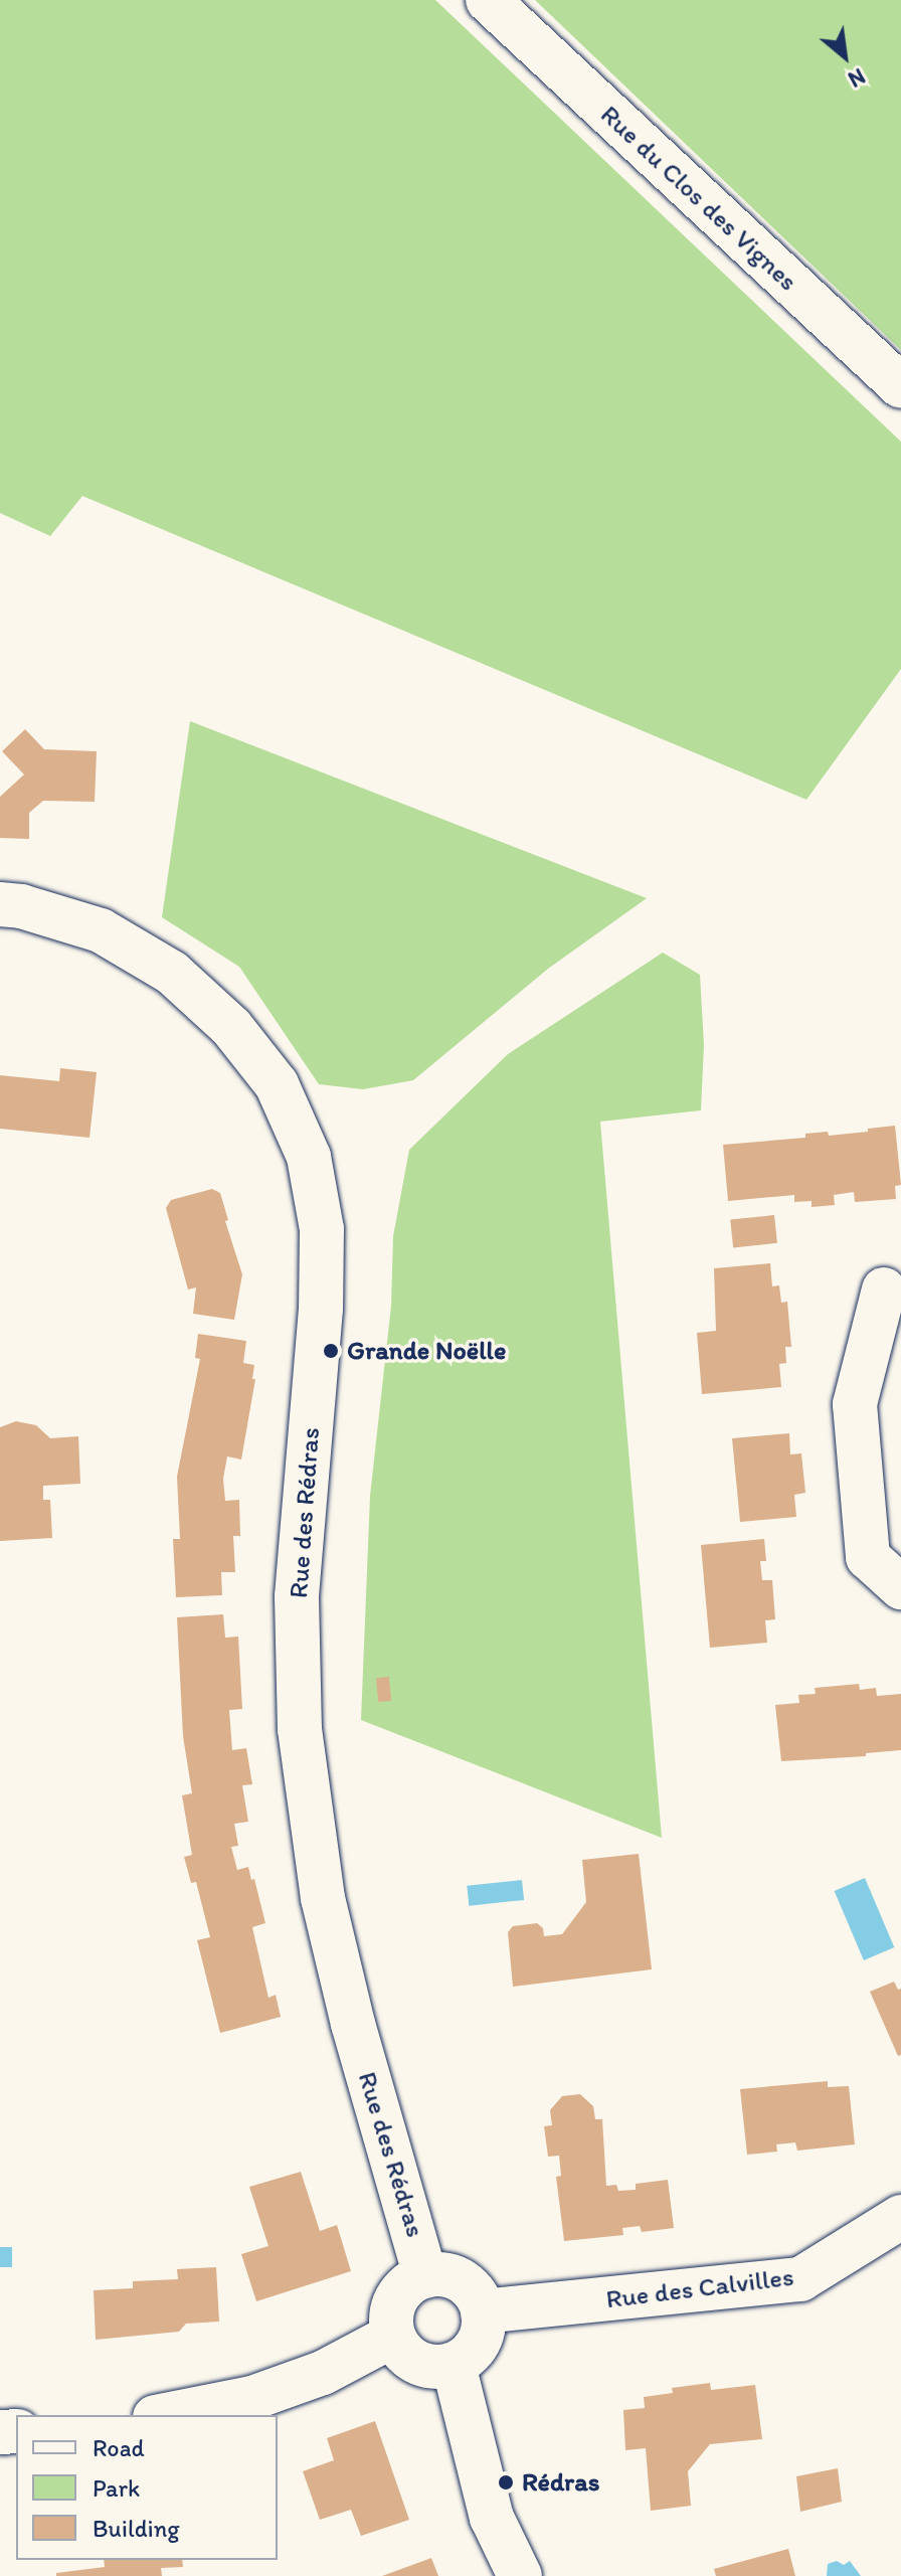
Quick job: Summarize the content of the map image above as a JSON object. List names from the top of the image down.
{
  "streets": {
    "street": ["Rue du Clos des Vignes", "Rue des Rédras", "Rue des Calvilles"]
  },
  "crossings": [
    ["Rue des Rédras", "Rue des Calvilles"]
  ],
  "places": ["Grande Noëlle", "Rédras"],
  "legend": ["Road", "Park", "Building"],
  "north": "bottom right"
}
